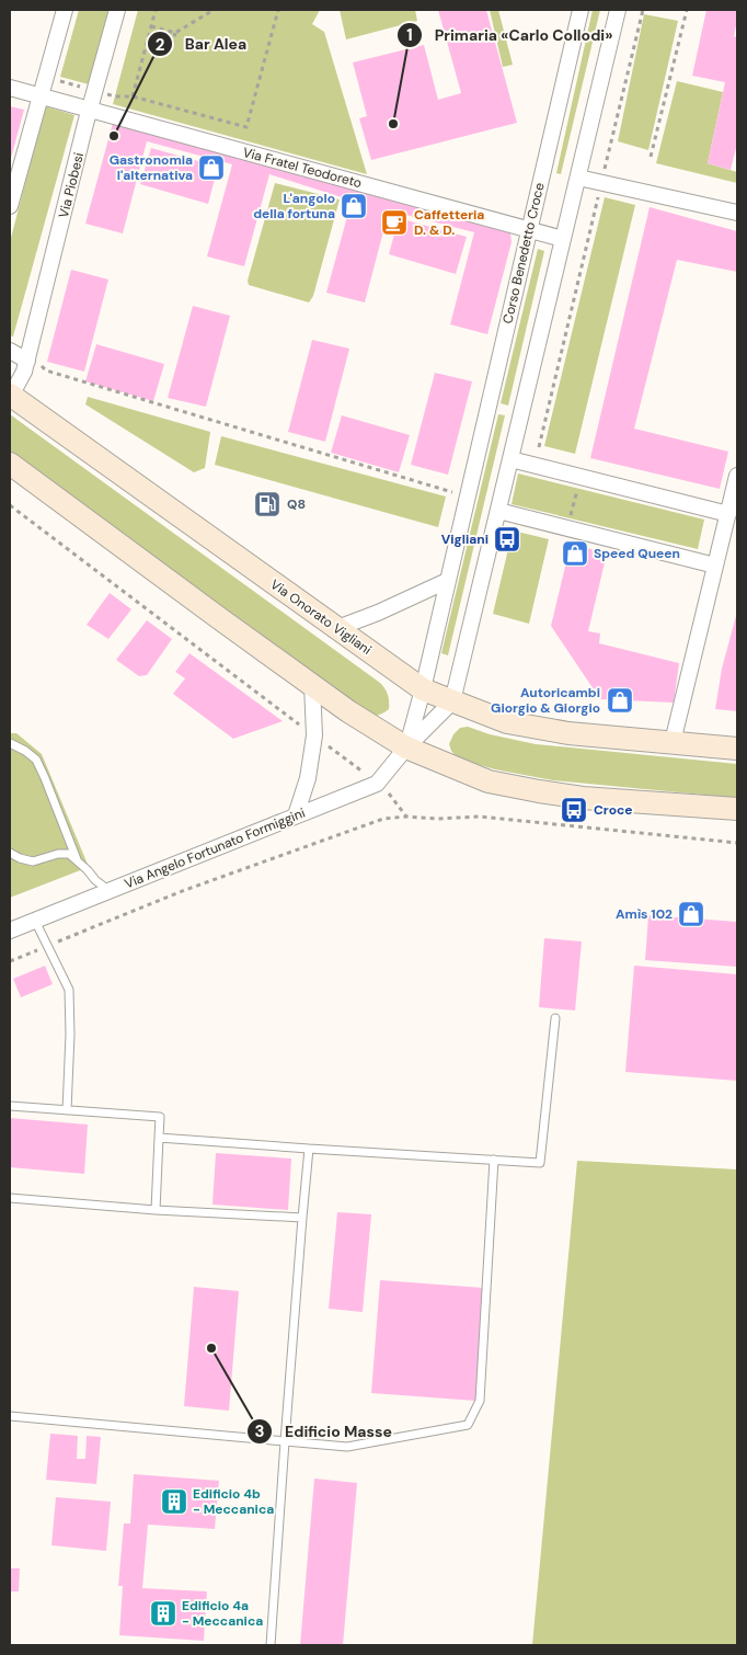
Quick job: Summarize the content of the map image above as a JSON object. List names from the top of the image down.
{
  "streets": {
    "main road": ["Via Onorato Vigliani"],
    "street": [
      "Via Fratel Teodoreto",
      "Via Piobesi",
      "Corso Benedetto Croce",
      "Via Angelo Fortunato Formiggini"
    ]
  },
  "crossings": [
    ["Via Fratel Teodoreto", "Via Piobesi"],
    ["Via Fratel Teodoreto", "Corso Benedetto Croce"],
    ["Via Piobesi", "Via Onorato Vigliani"],
    ["Corso Benedetto Croce", "Via Onorato Vigliani"],
    ["Corso Benedetto Croce", "Via Angelo Fortunato Formiggini"]
  ],
  "places": {
    "other": ["Primaria «Carlo Collodi»", "Bar Alea", "Edificio Masse"],
    "shop": [
      "Gastronomia l'alternativa",
      "L'angolo della fortuna",
      "Speed Queen",
      "Autoricambi Giorgio & Giorgio",
      "Amìs 102"
    ],
    "cafe": ["Caffetteria D. & D."],
    "fuel station": ["Q8"],
    "bus stop": ["Vigliani", "Croce"],
    "building": ["Edificio 4b - Meccanica", "Edificio 4a - Meccanica"]
  }
}
